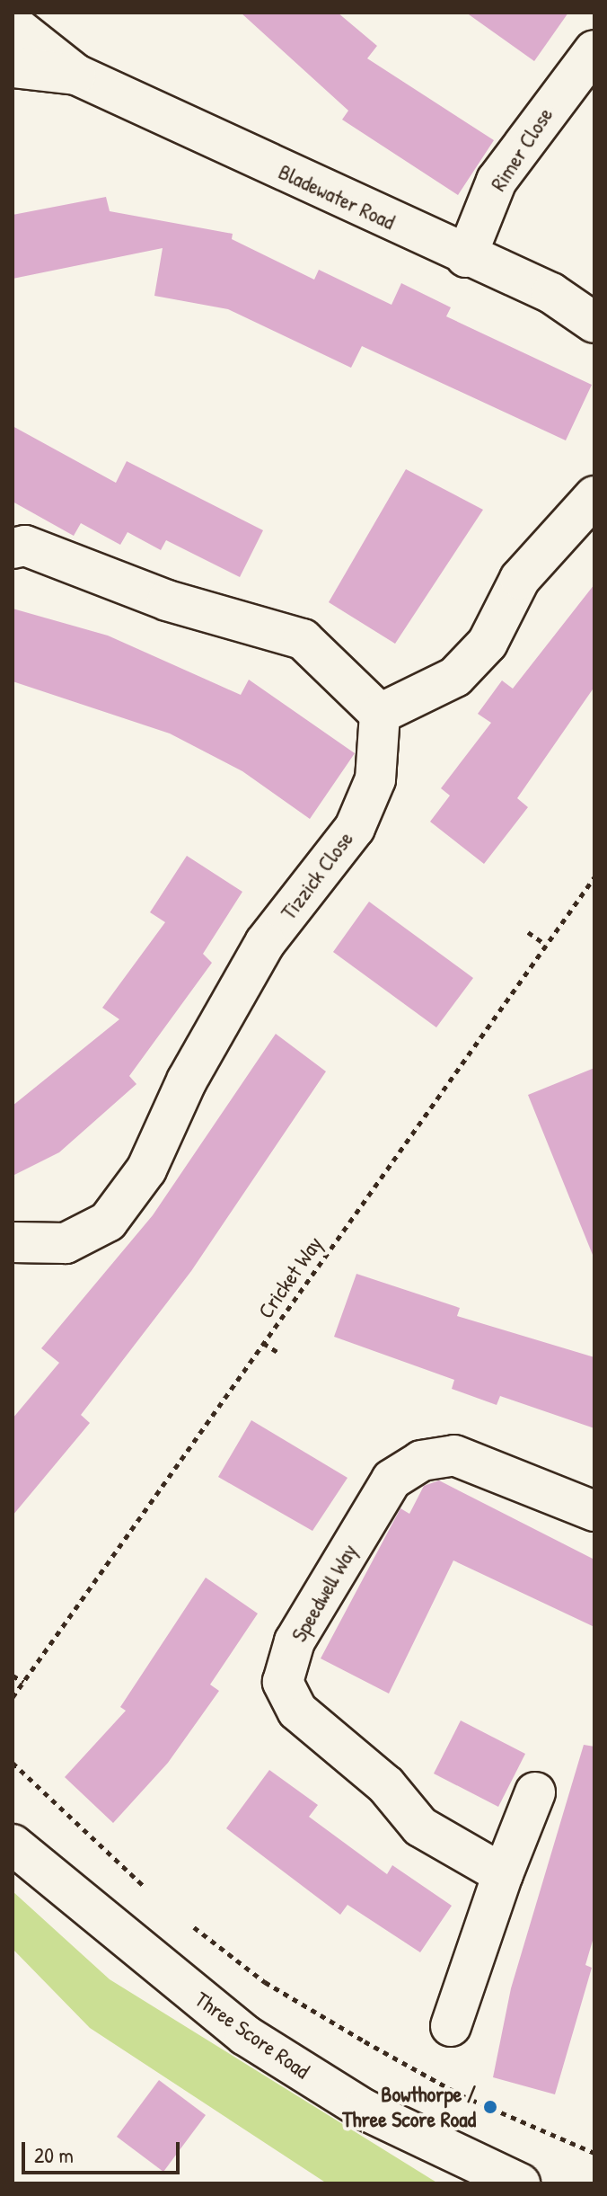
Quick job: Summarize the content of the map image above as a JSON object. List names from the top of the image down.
{
  "streets": {
    "street": [
      "Rimer Close",
      "Bladewater Road",
      "Tizzick Close",
      "Speedwell Way",
      "Three Score Road"
    ],
    "path": ["Cricket Way"]
  },
  "crossings": [
    ["Rimer Close", "Bladewater Road"]
  ],
  "places": ["Bowthorpe / Three Score Road"],
  "scale_bar": "20 m"
}
